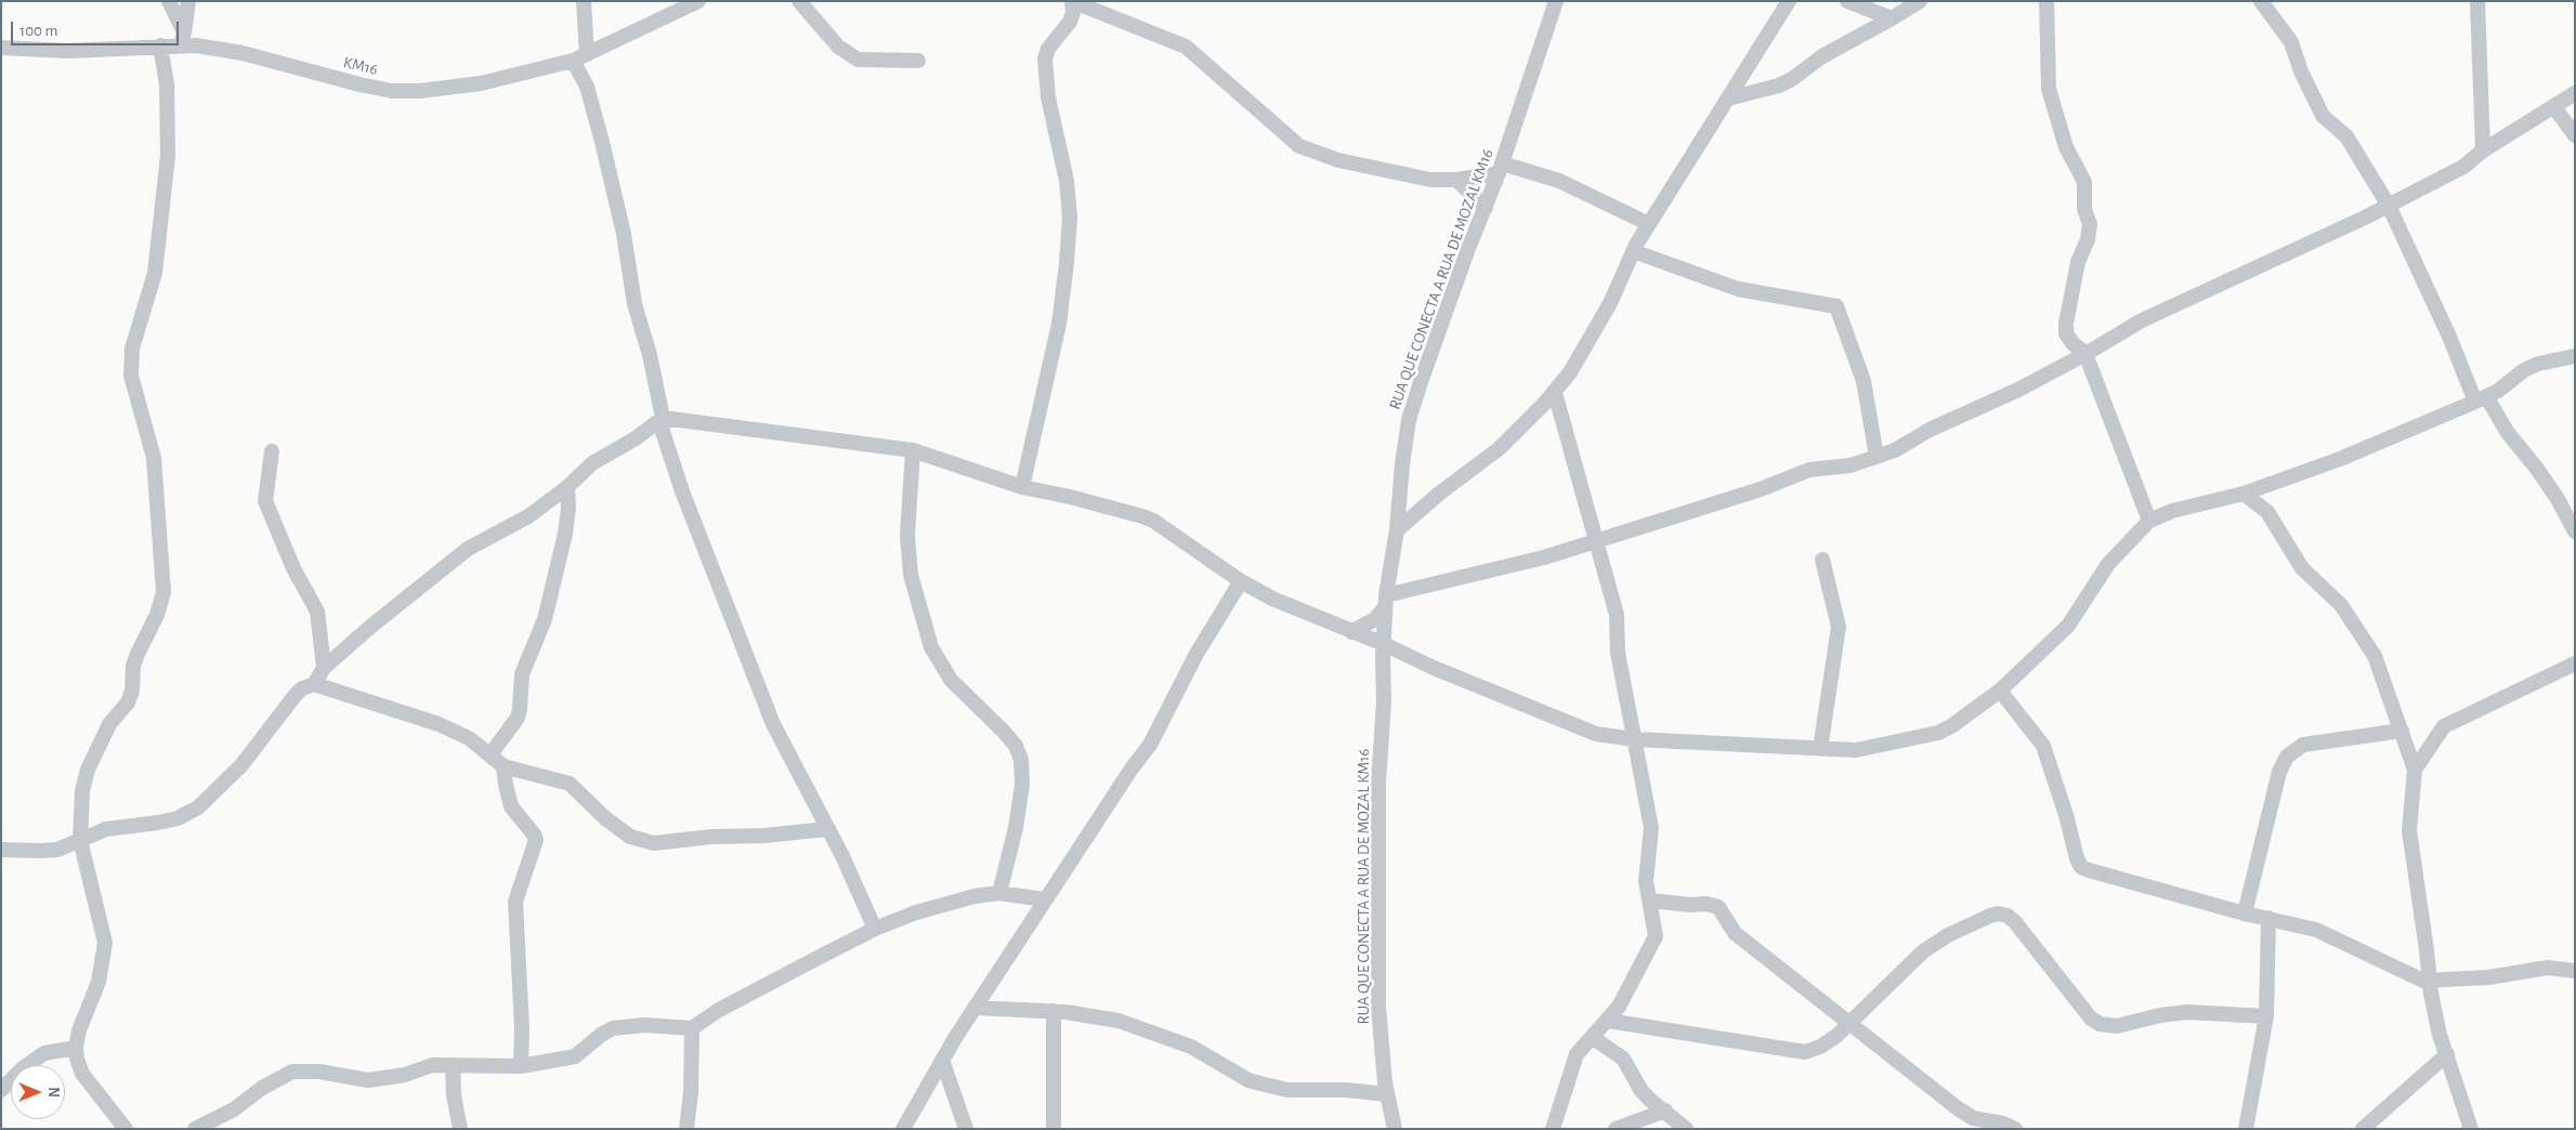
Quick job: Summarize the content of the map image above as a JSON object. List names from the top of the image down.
{
  "streets": {
    "street": ["KM16", "RUA QUE CONECTA A RUA DE MOZAL KM16"]
  },
  "scale_bar": "100 m",
  "north": "right"
}
